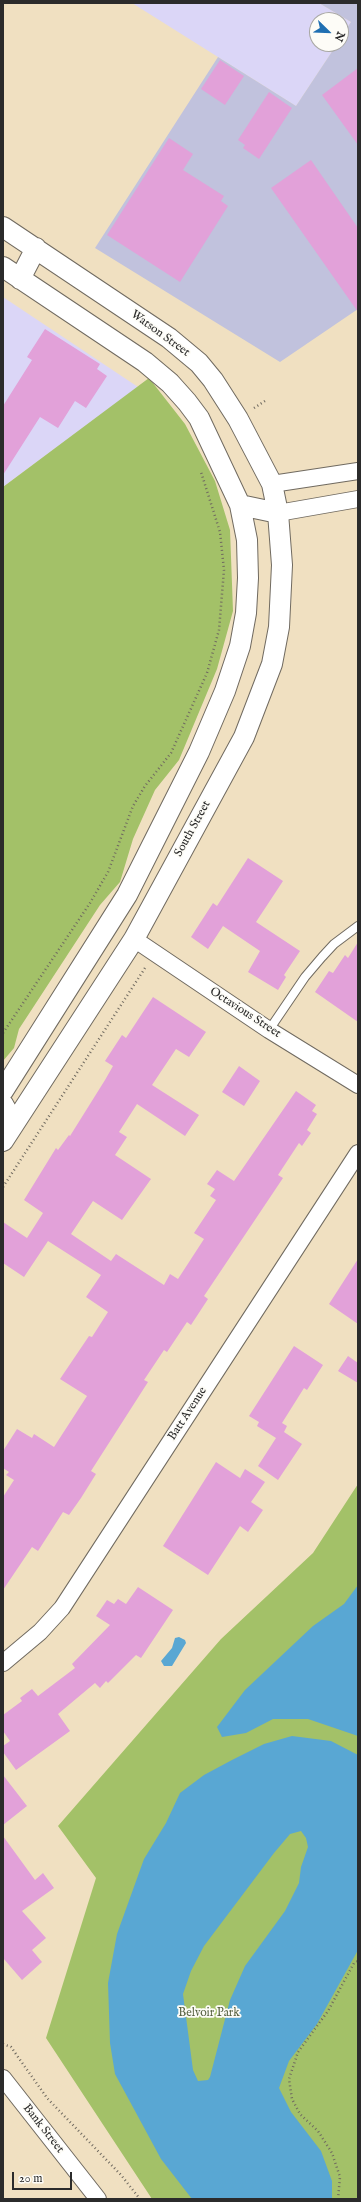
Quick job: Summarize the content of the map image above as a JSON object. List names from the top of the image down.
{
  "streets": {
    "street": [
      "Watson Street",
      "South Street",
      "Octavious Street",
      "Batt Avenue",
      "Bank Street"
    ]
  },
  "crossings": [
    ["Watson Street", "South Street"],
    ["South Street", "Octavious Street"]
  ],
  "parks": ["Belvoir Park"],
  "scale_bar": "20 m",
  "north": "bottom right"
}
